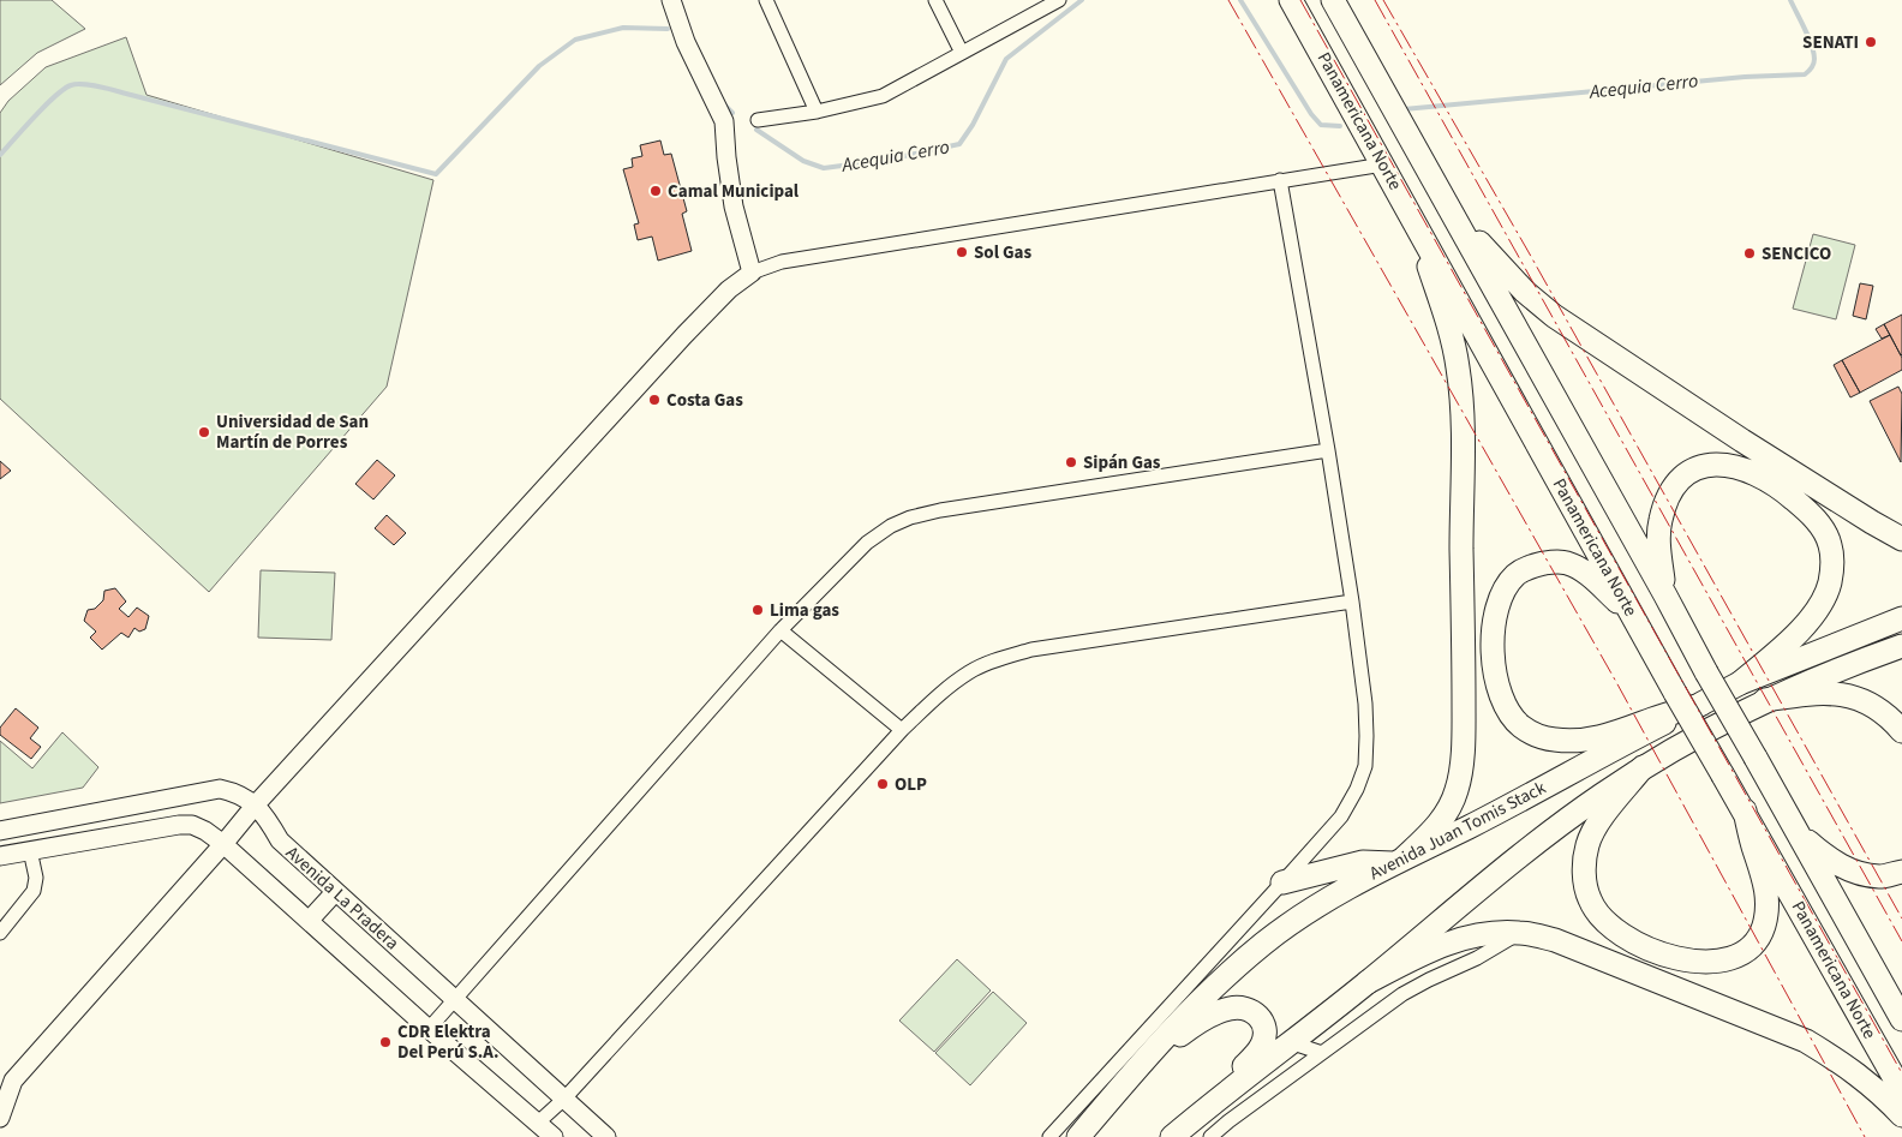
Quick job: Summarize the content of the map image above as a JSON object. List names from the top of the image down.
{
  "streets": {
    "main road": ["Panamericana Norte", "Avenida Juan Tomis Stack"],
    "street": ["Avenida La Pradera"]
  },
  "water": ["Acequia Cerro"],
  "places": [
    "SENATI",
    "Camal Municipal",
    "Sol Gas",
    "SENCICO",
    "Costa Gas",
    "Universidad de San Martín de Porres",
    "Sipán Gas",
    "Lima gas",
    "OLP",
    "CDR Elektra Del Perú S.A."
  ]
}
